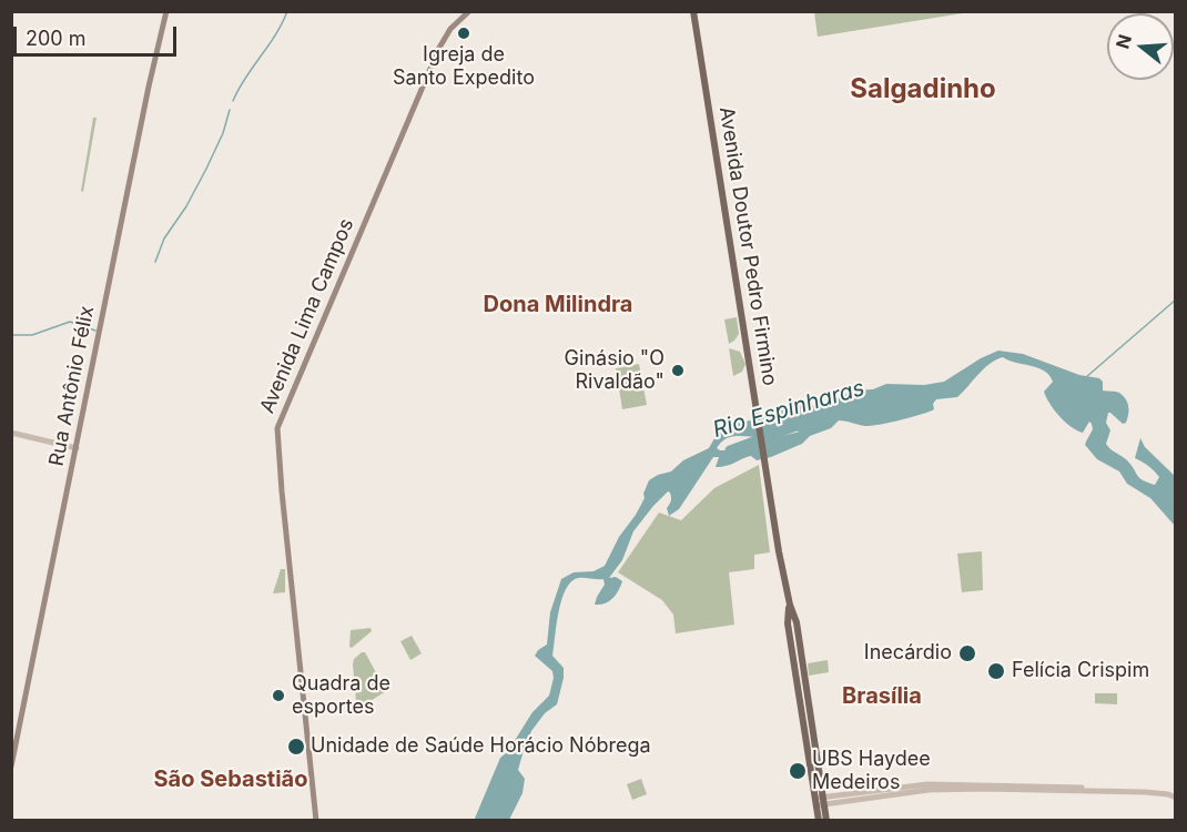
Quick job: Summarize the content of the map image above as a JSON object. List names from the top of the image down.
{
  "streets": {
    "main road": ["Avenida Doutor Pedro Firmino", "Avenida Lima Campos", "Rua Antônio Félix"]
  },
  "districts": [
    "Salgadinho",
    "Dona Milindra",
    "Brasília",
    "São Sebastião"
  ],
  "water": ["Rio Espinharas"],
  "places": [
    "Igreja de Santo Expedito",
    "Ginásio \"O Rivaldão\"",
    "Inecárdio",
    "Felícia Crispim",
    "Quadra de esportes",
    "Unidade de Saúde Horácio Nóbrega",
    "UBS Haydee Medeiros"
  ],
  "scale_bar": "200 m",
  "north": "left"
}
